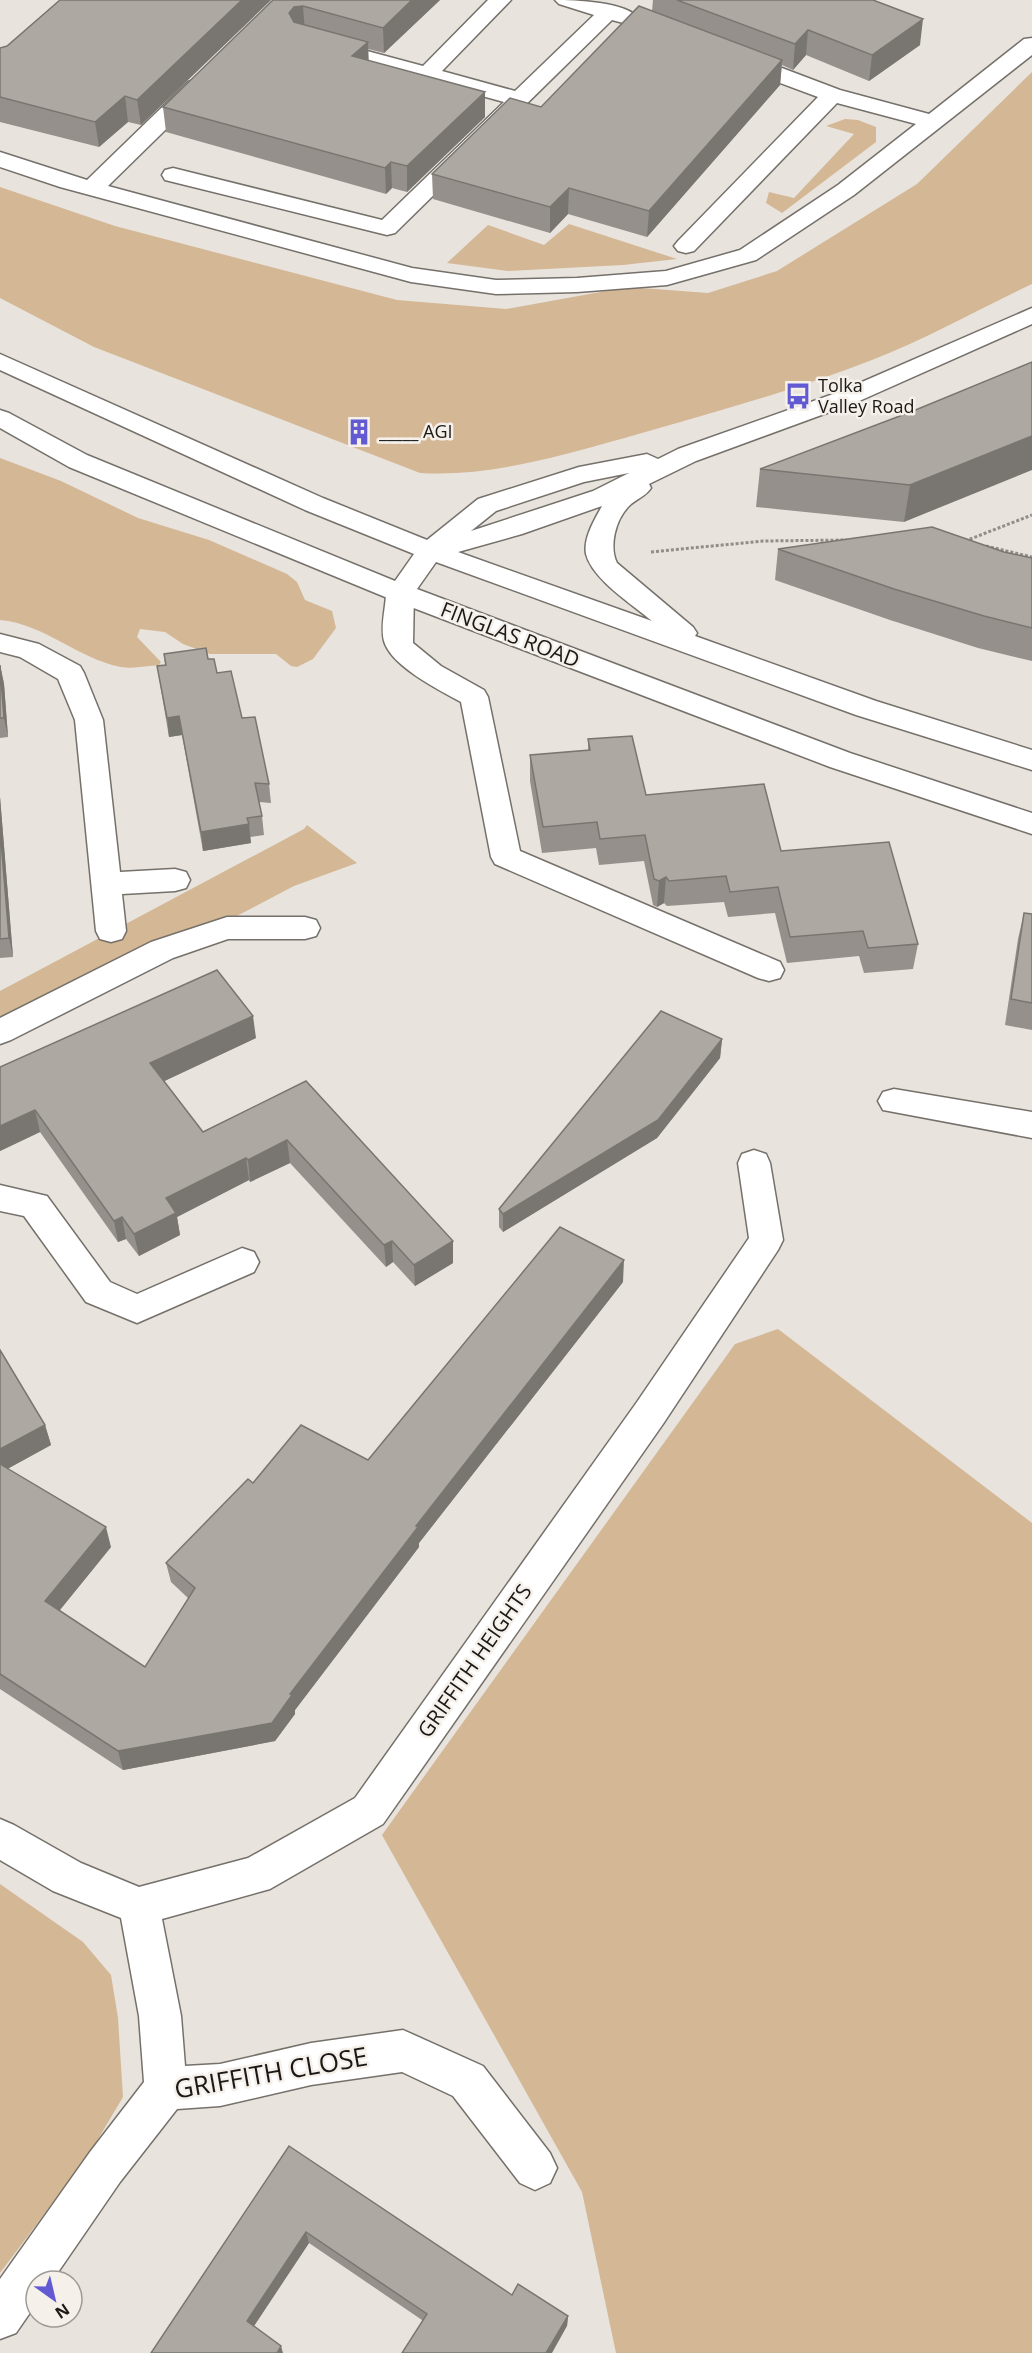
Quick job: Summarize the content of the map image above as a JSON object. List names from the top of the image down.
{
  "streets": {
    "main road": ["FINGLAS ROAD", "GRIFFITH HEIGHTS", "GRIFFITH CLOSE"]
  },
  "places": {
    "bus stop": ["Tolka Valley Road"],
    "building": ["_____ AGI"]
  },
  "north": "bottom right"
}
